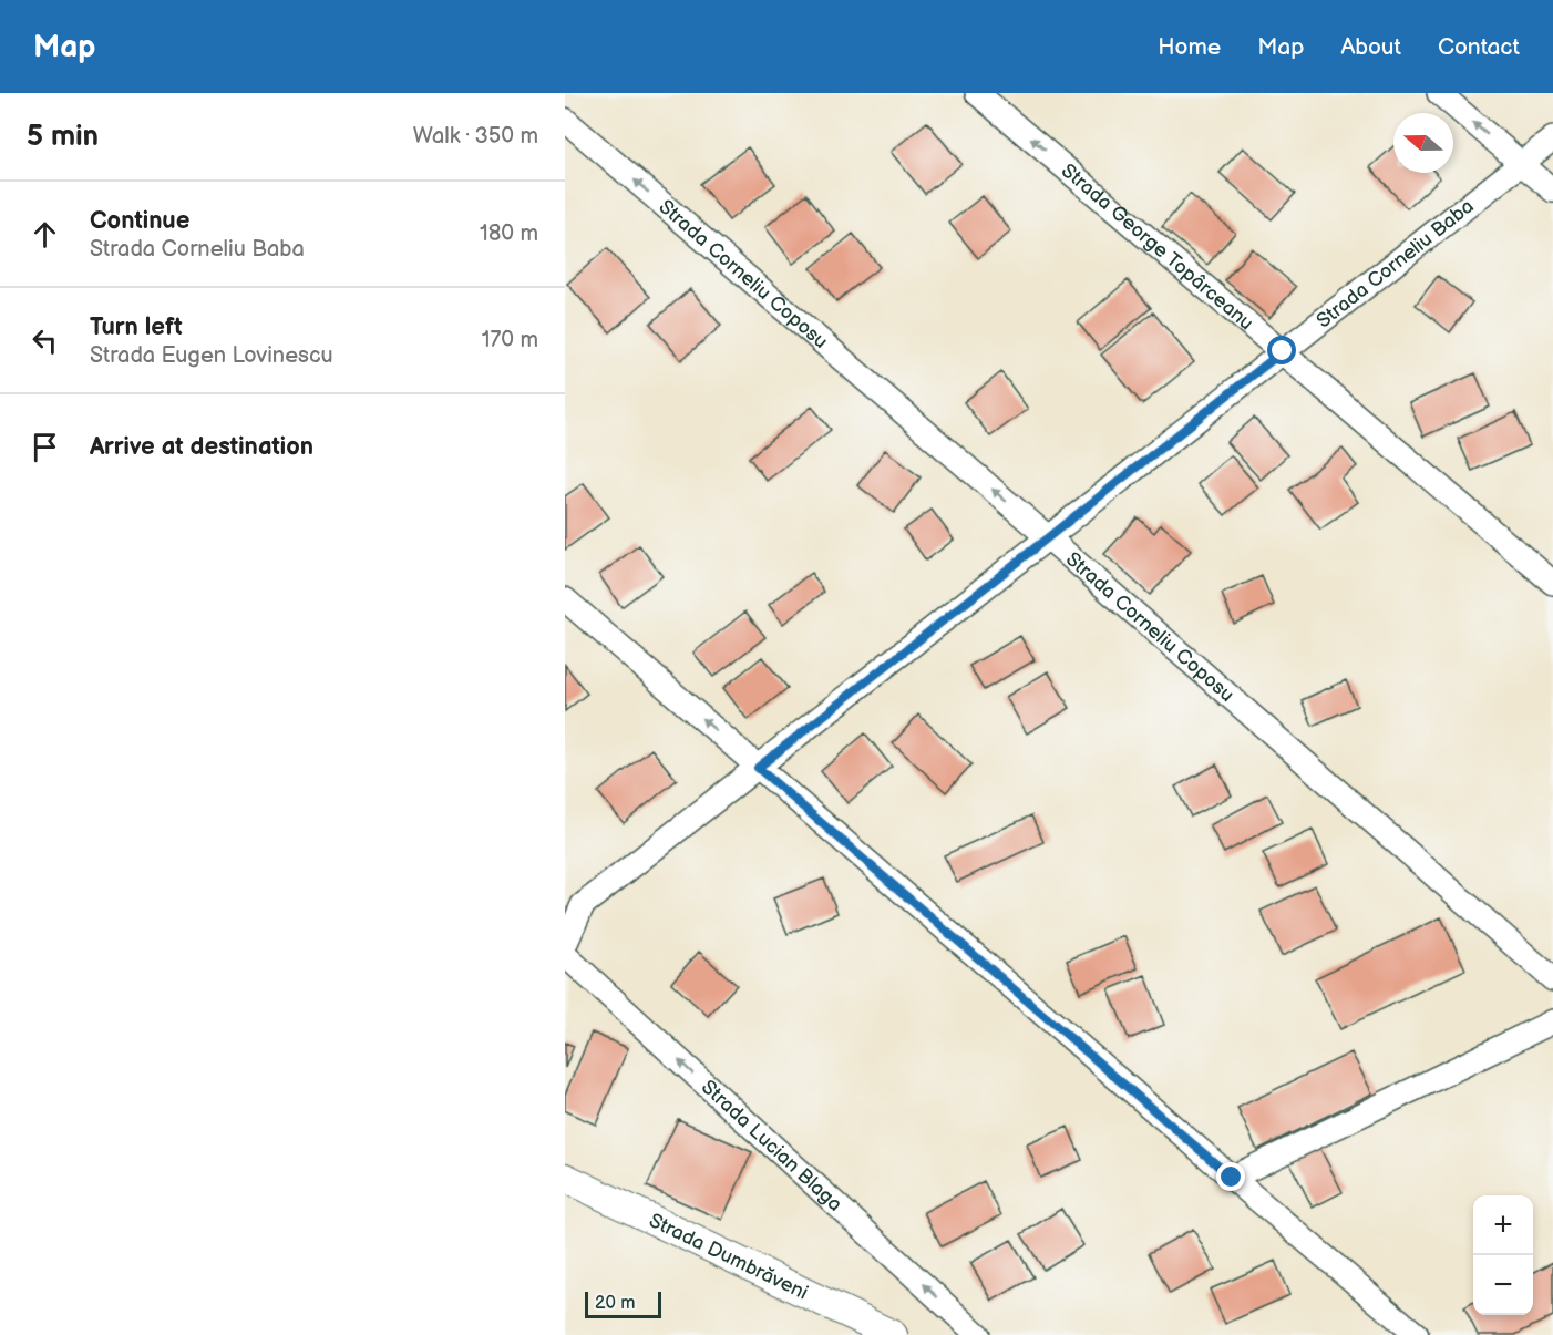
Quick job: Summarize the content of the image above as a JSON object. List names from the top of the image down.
{
  "streets": {
    "street": [
      "Strada George Topârceanu",
      "Strada Corneliu Baba",
      "Strada Corneliu Coposu",
      "Strada Lucian Blaga",
      "Strada Dumbrăveni"
    ]
  },
  "crossings": [
    ["Strada George Topârceanu", "Strada Corneliu Baba"],
    ["Strada Corneliu Baba", "Strada Corneliu Coposu"]
  ],
  "one_way": ["Strada George Topârceanu", "Strada Corneliu Coposu", "Strada Lucian Blaga"],
  "scale_bar": "20 m",
  "north": "left",
  "page": {
    "header": "Map",
    "nav": [
      "Home",
      "Map",
      "About",
      "Contact"
    ],
    "heading": ["5 min", "Walk · 350 m"],
    "list": [
      ["Continue", "Strada Corneliu Baba", "180 m"],
      ["Turn left", "Strada Eugen Lovinescu", "170 m"],
      "Arrive at destination"
    ],
    "map_buttons": ["+", "−"],
    "scale": "20 m"
  }
}
